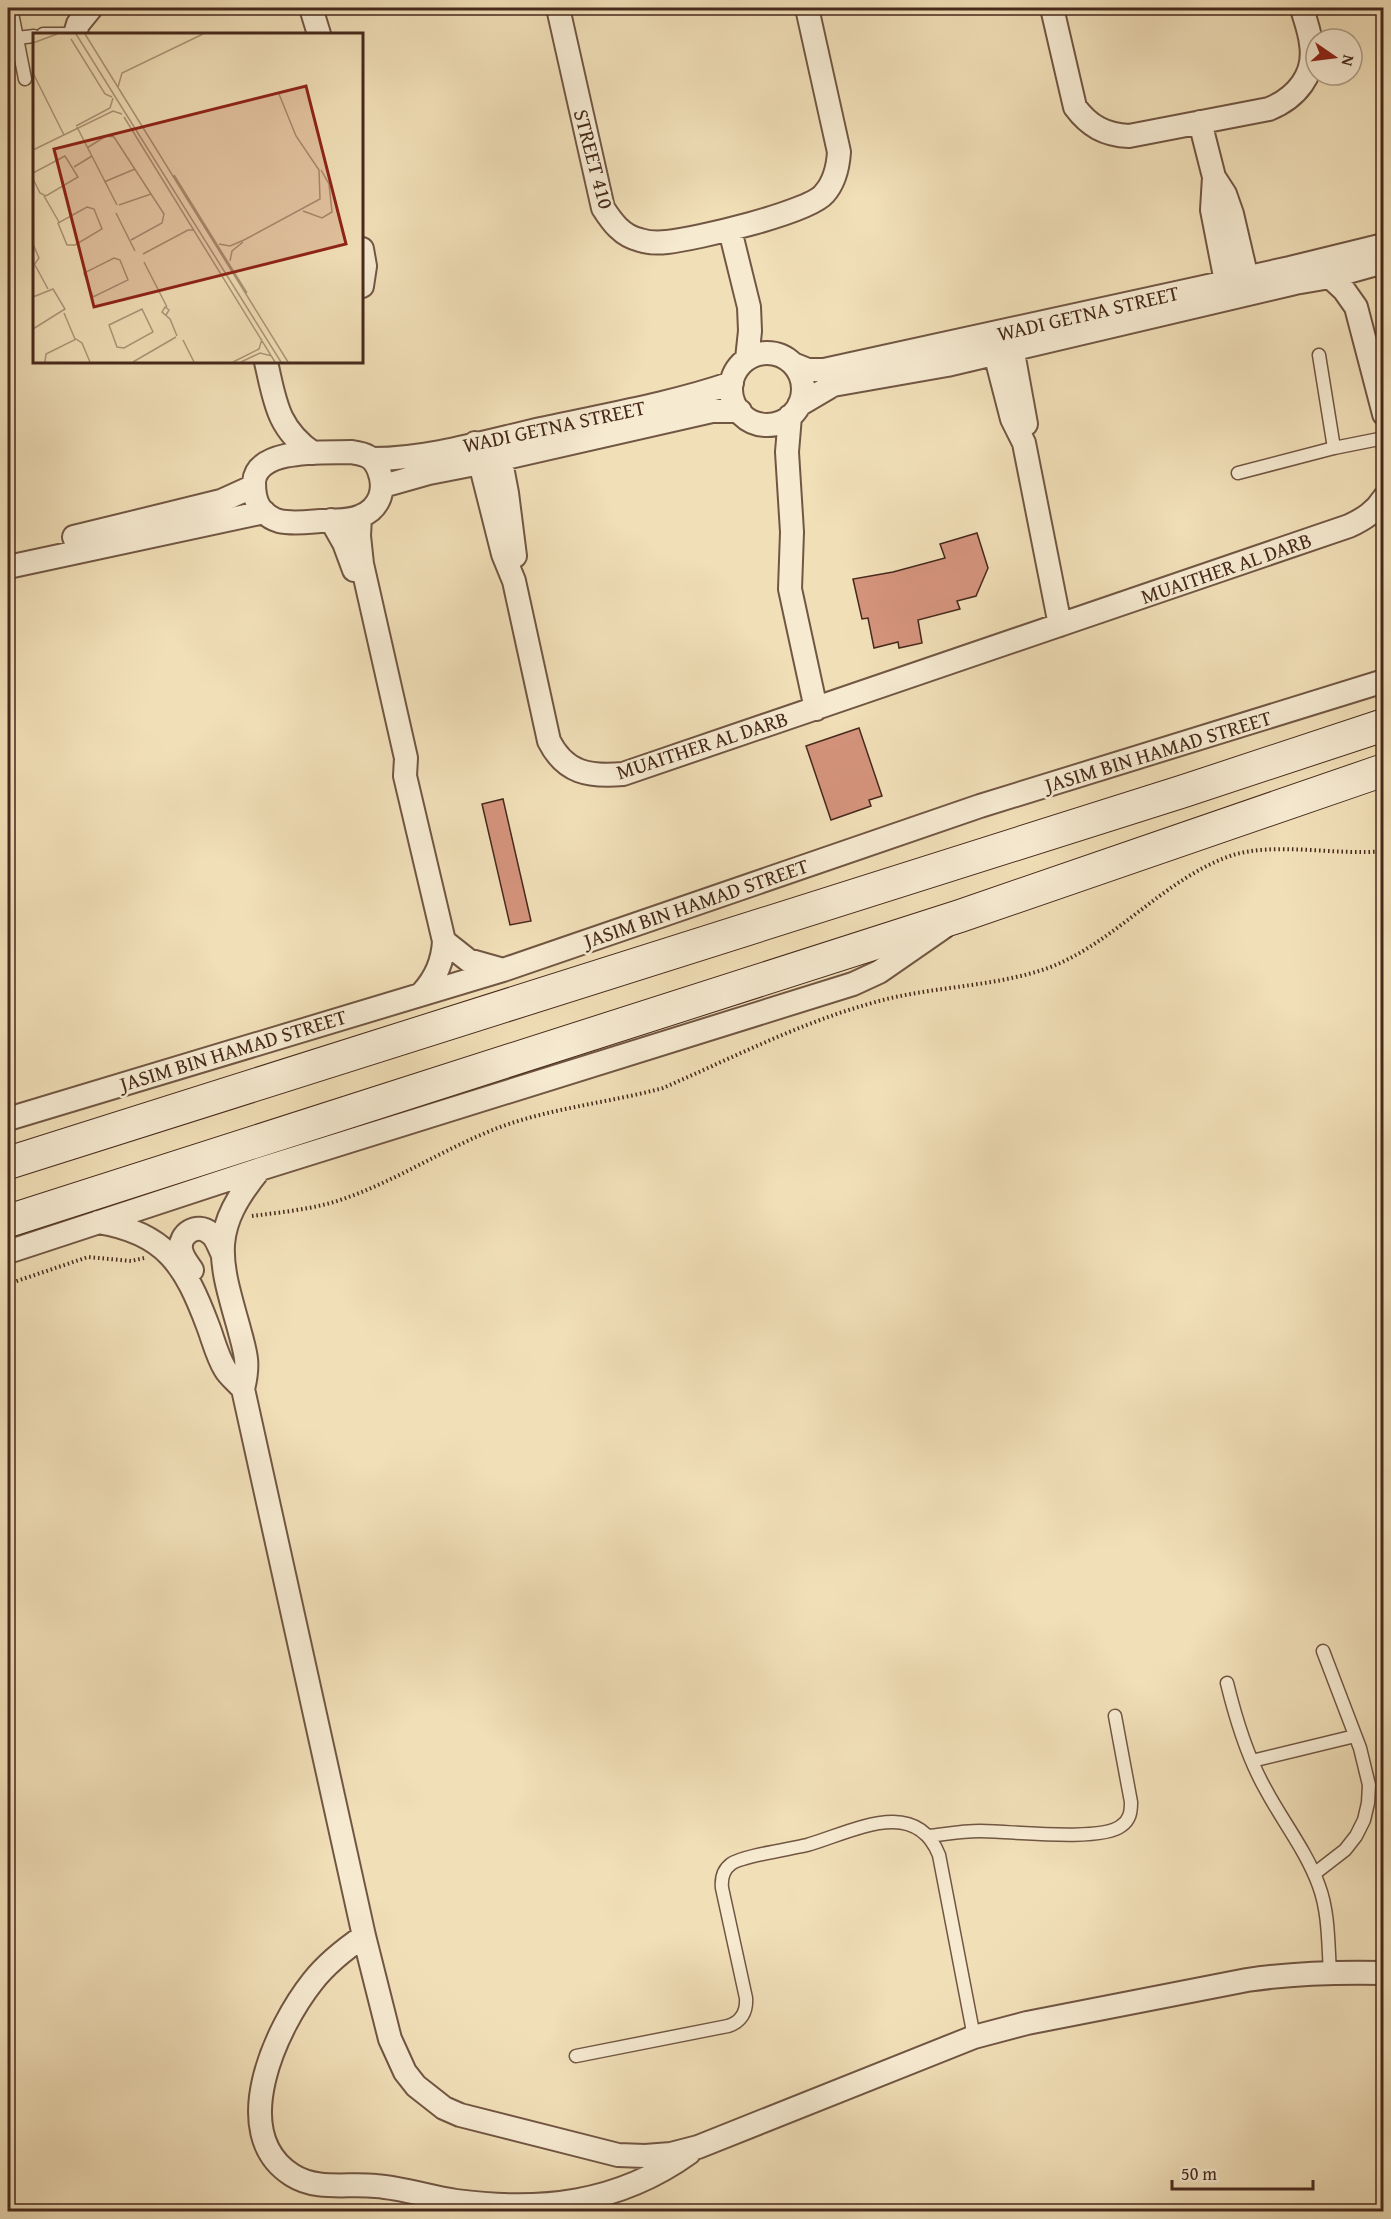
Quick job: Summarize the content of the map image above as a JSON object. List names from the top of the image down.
{
  "streets": {
    "main road": ["JASIM BIN HAMAD STREET"],
    "street": ["STREET 410", "WADI GETNA STREET", "MUAITHER AL DARB"]
  },
  "crossings": [
    ["WADI GETNA STREET", "MUAITHER AL DARB"]
  ],
  "scale_bar": "50 m",
  "north": "right"
}
